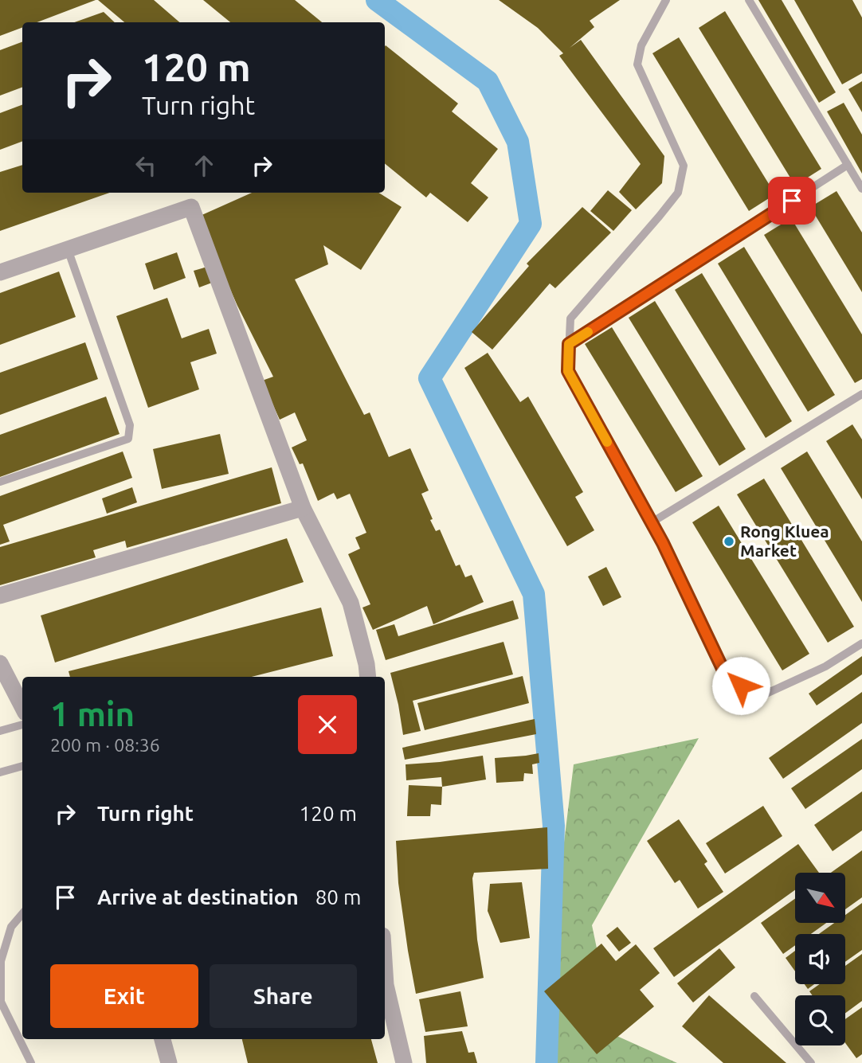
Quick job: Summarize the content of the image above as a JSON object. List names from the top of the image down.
{
  "places": ["Rong Kluea Market"],
  "north": "bottom right",
  "page": {
    "turn": ["120 m", "Turn right"],
    "heading": ["1 min", "200 m · 08:36"],
    "list": [
      {
        "name": "Turn right",
        "value": "120 m"
      },
      {
        "name": "Arrive at destination",
        "value": "80 m"
      }
    ],
    "buttons": ["Exit", "Share"]
  }
}
